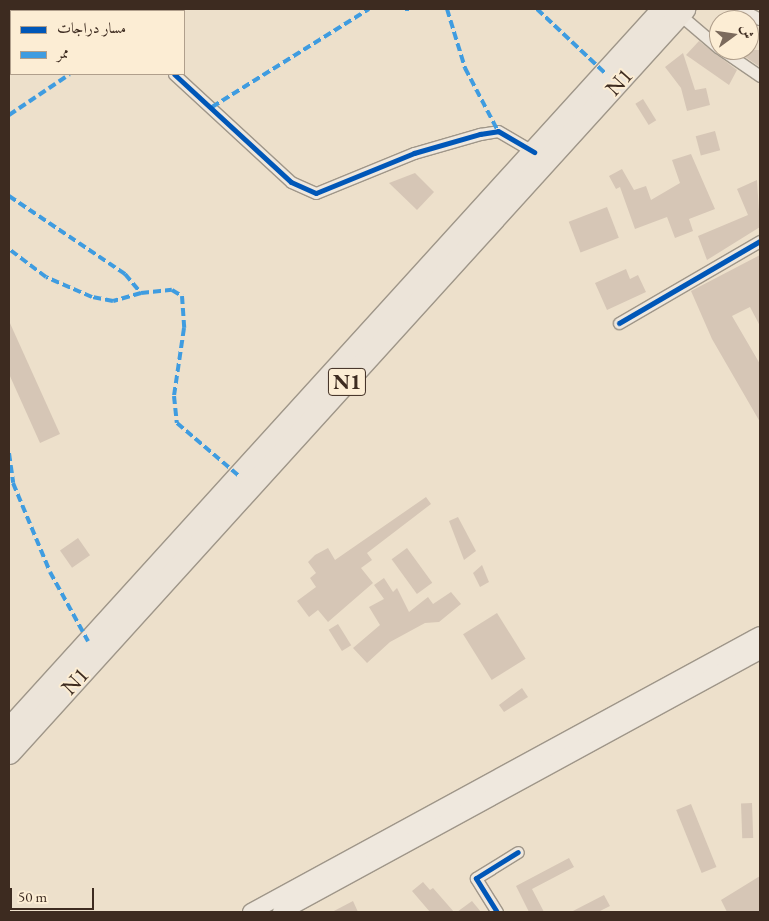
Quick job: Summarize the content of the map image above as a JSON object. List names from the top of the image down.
{
  "streets": {
    "highway": ["N1"]
  },
  "legend": ["مسار دراجات", "ممر"],
  "scale_bar": "50 m",
  "north": "right"
}
